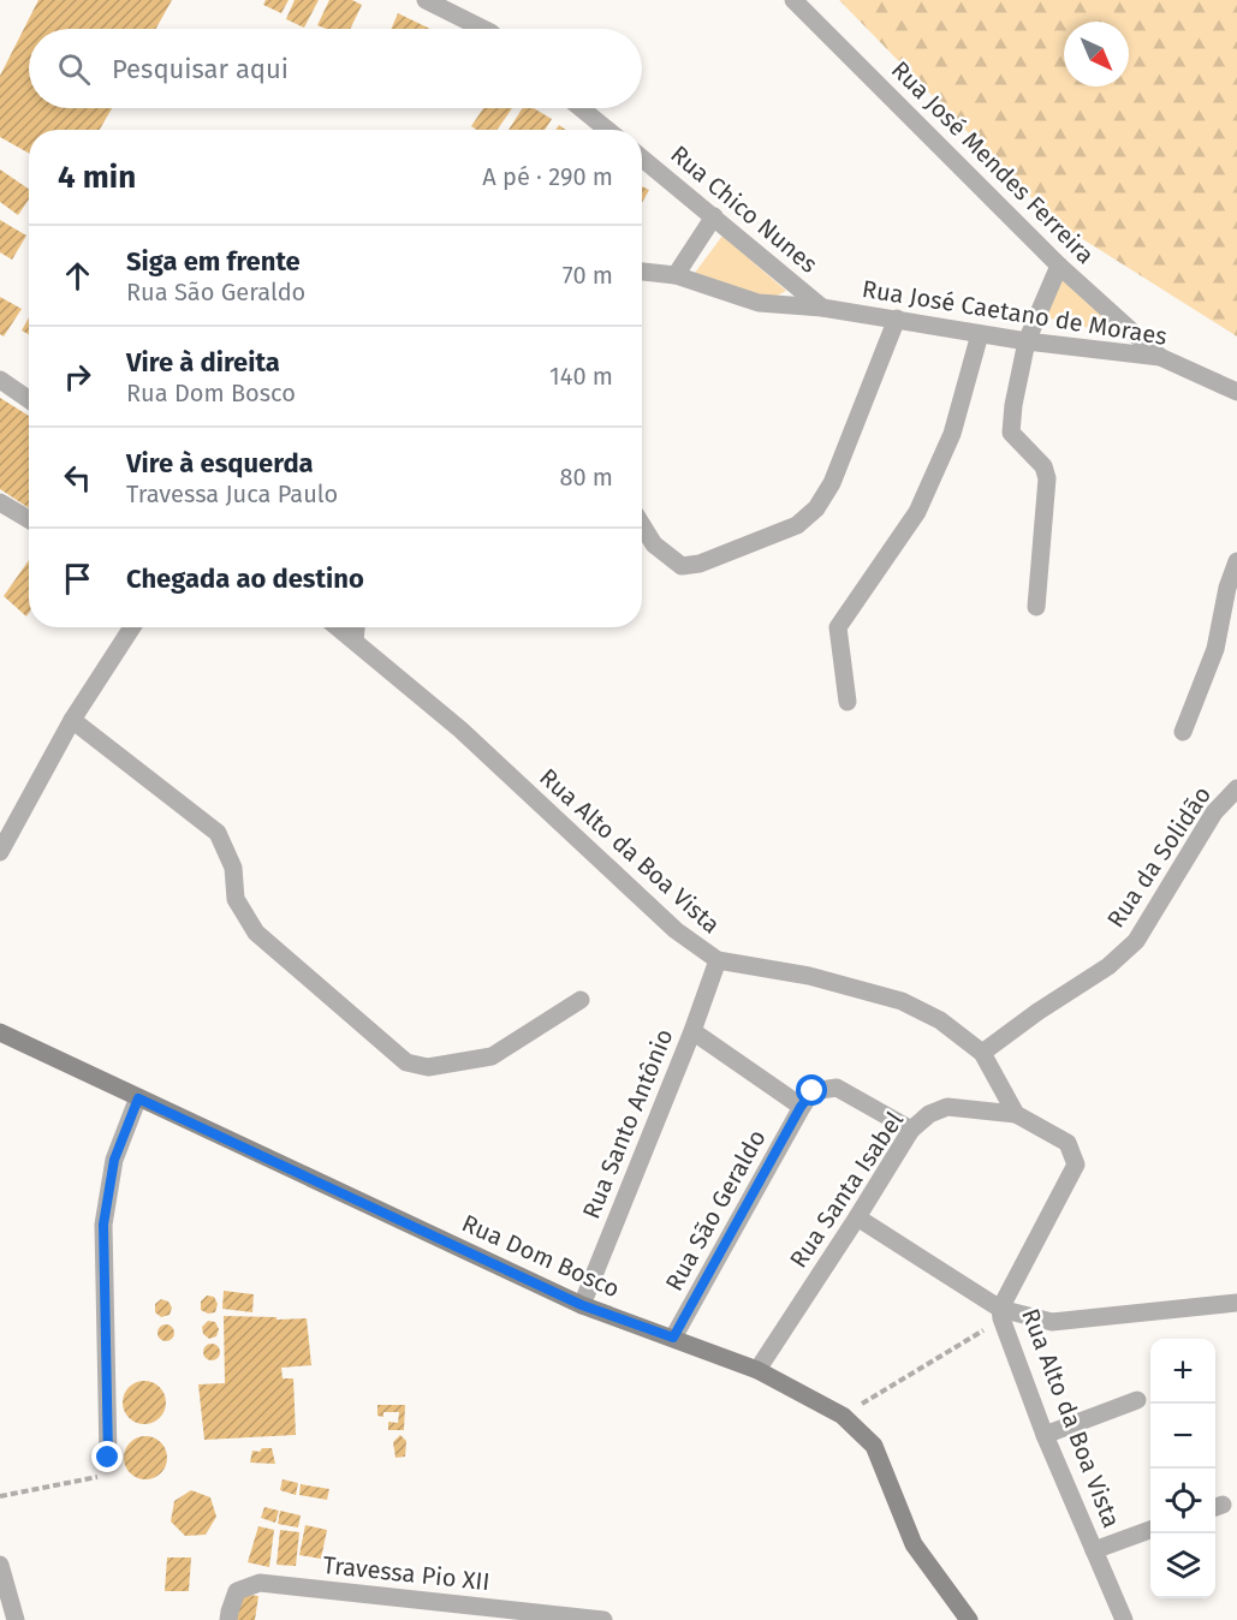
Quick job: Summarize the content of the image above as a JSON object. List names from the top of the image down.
{
  "streets": {
    "street": [
      "Rua José Mendes Ferreira",
      "Rua Chico Nunes",
      "Rua José Caetano de Moraes",
      "Rua Alto da Boa Vista",
      "Rua da Solidão",
      "Rua Santo Antônio",
      "Rua Santa Isabel",
      "Rua São Geraldo",
      "Rua Dom Bosco",
      "Travessa Pio XII"
    ]
  },
  "crossings": [
    ["Rua José Mendes Ferreira", "Rua José Caetano de Moraes"],
    ["Rua Chico Nunes", "Rua José Caetano de Moraes"],
    ["Rua Alto da Boa Vista", "Rua da Solidão"],
    ["Rua Alto da Boa Vista", "Rua Santo Antônio"],
    ["Rua Alto da Boa Vista", "Rua Santa Isabel"],
    ["Rua Santo Antônio", "Rua Dom Bosco"],
    ["Rua Santa Isabel", "Rua São Geraldo"],
    ["Rua Santa Isabel", "Rua Dom Bosco"],
    ["Rua São Geraldo", "Rua Dom Bosco"]
  ],
  "north": "bottom right",
  "page": {
    "search": "Pesquisar aqui",
    "heading": ["4 min", "A pé · 290 m"],
    "list": [
      ["Siga em frente", "Rua São Geraldo", "70 m"],
      ["Vire à direita", "Rua Dom Bosco", "140 m"],
      ["Vire à esquerda", "Travessa Juca Paulo", "80 m"],
      "Chegada ao destino"
    ],
    "map_buttons": ["+", "−"]
  }
}
